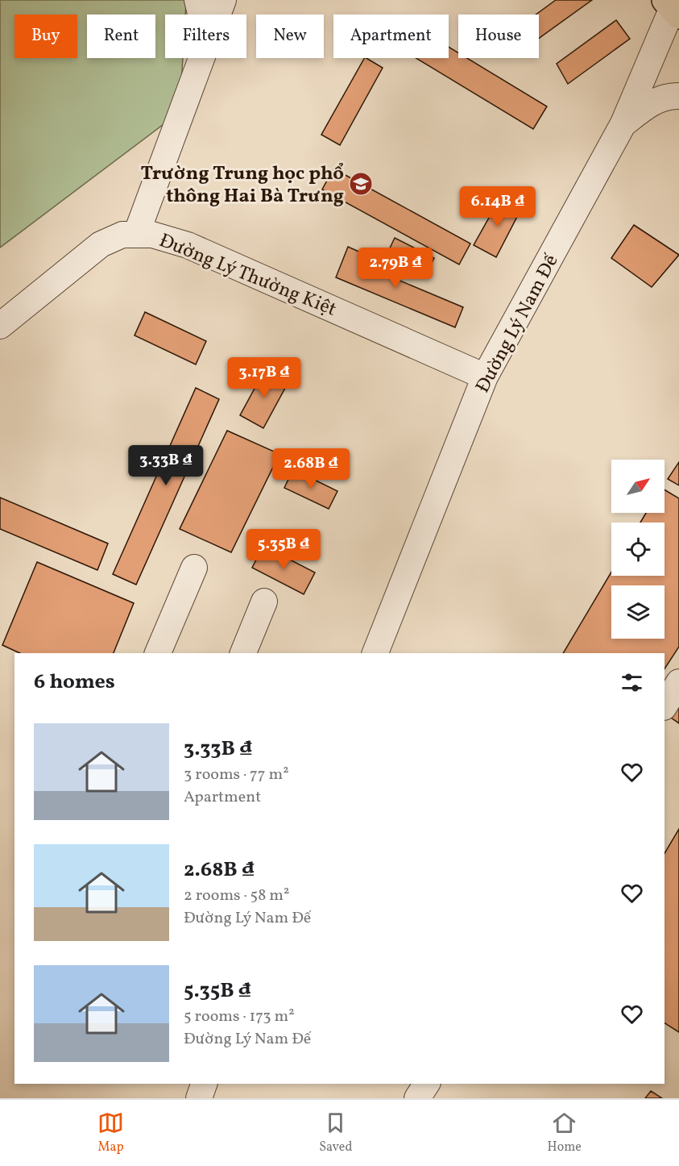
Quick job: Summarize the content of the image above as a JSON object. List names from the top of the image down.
{
  "streets": {
    "street": ["Đường Lý Thường Kiệt", "Đường Lý Nam Đế"]
  },
  "crossings": [
    ["Đường Lý Thường Kiệt", "Đường Lý Nam Đế"]
  ],
  "places": {
    "school or university": ["Trường Trung học phổ thông Hai Bà Trưng"]
  },
  "north": "top right",
  "page": {
    "chip": [
      "Buy",
      "Rent",
      "Filters",
      "New",
      "Apartment",
      "House"
    ],
    "price": [
      "6.14B ₫",
      "2.79B ₫",
      "3.17B ₫",
      "3.33B ₫",
      "2.68B ₫",
      "5.35B ₫"
    ],
    "heading": "6 homes",
    "list": [
      {
        "name": "3.33B ₫",
        "note": "3 rooms · 77 m² · Apartment"
      },
      {
        "name": "2.68B ₫",
        "note": "2 rooms · 58 m² · Đường Lý Nam Đế"
      },
      {
        "name": "5.35B ₫",
        "note": "5 rooms · 173 m² · Đường Lý Nam Đế"
      }
    ],
    "tabs": ["Map", "Saved", "Home"]
  }
}
